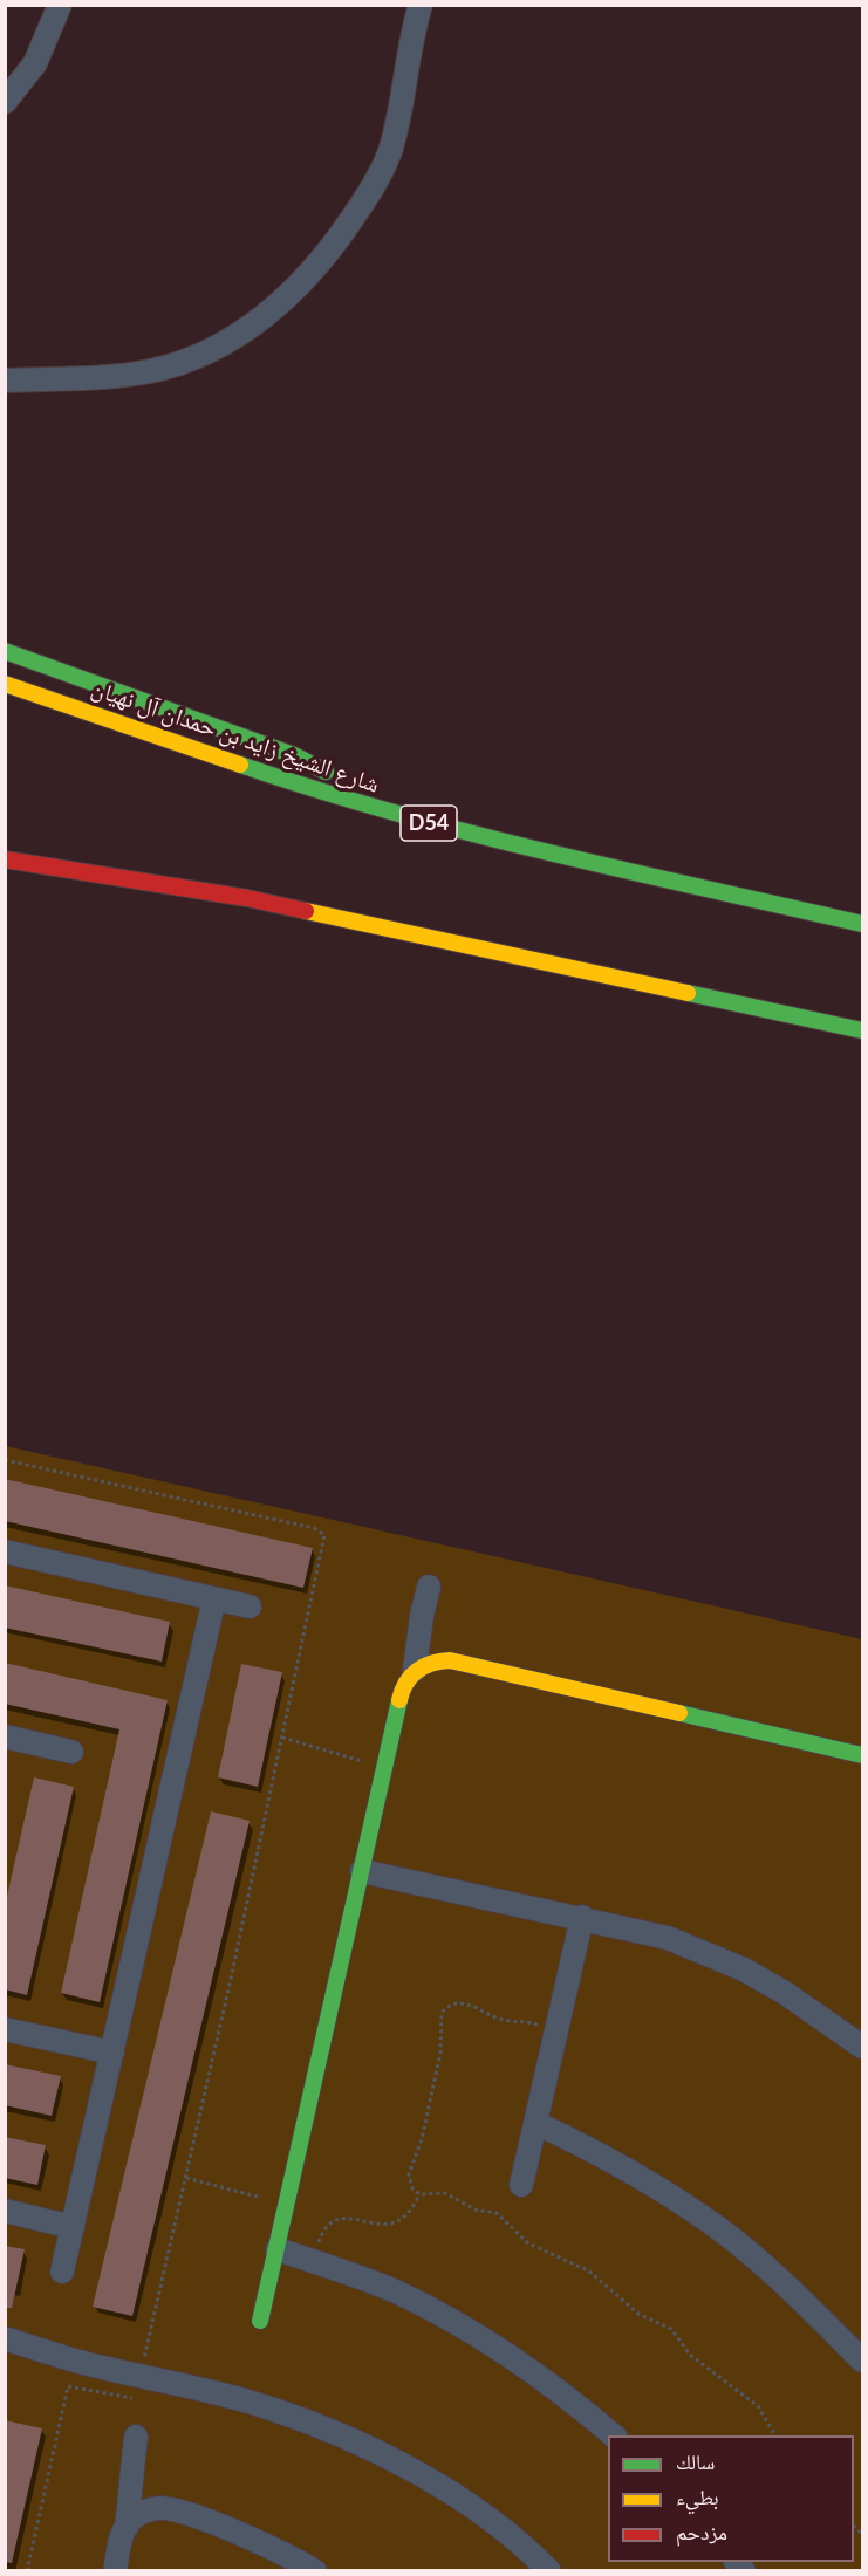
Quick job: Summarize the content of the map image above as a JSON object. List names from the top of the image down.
{
  "streets": {
    "main road": ["شارع الشيخ زايد بن حمدان آل نهيان", "D54"]
  },
  "legend": ["سالك", "بطيء", "مزدحم"]
}
